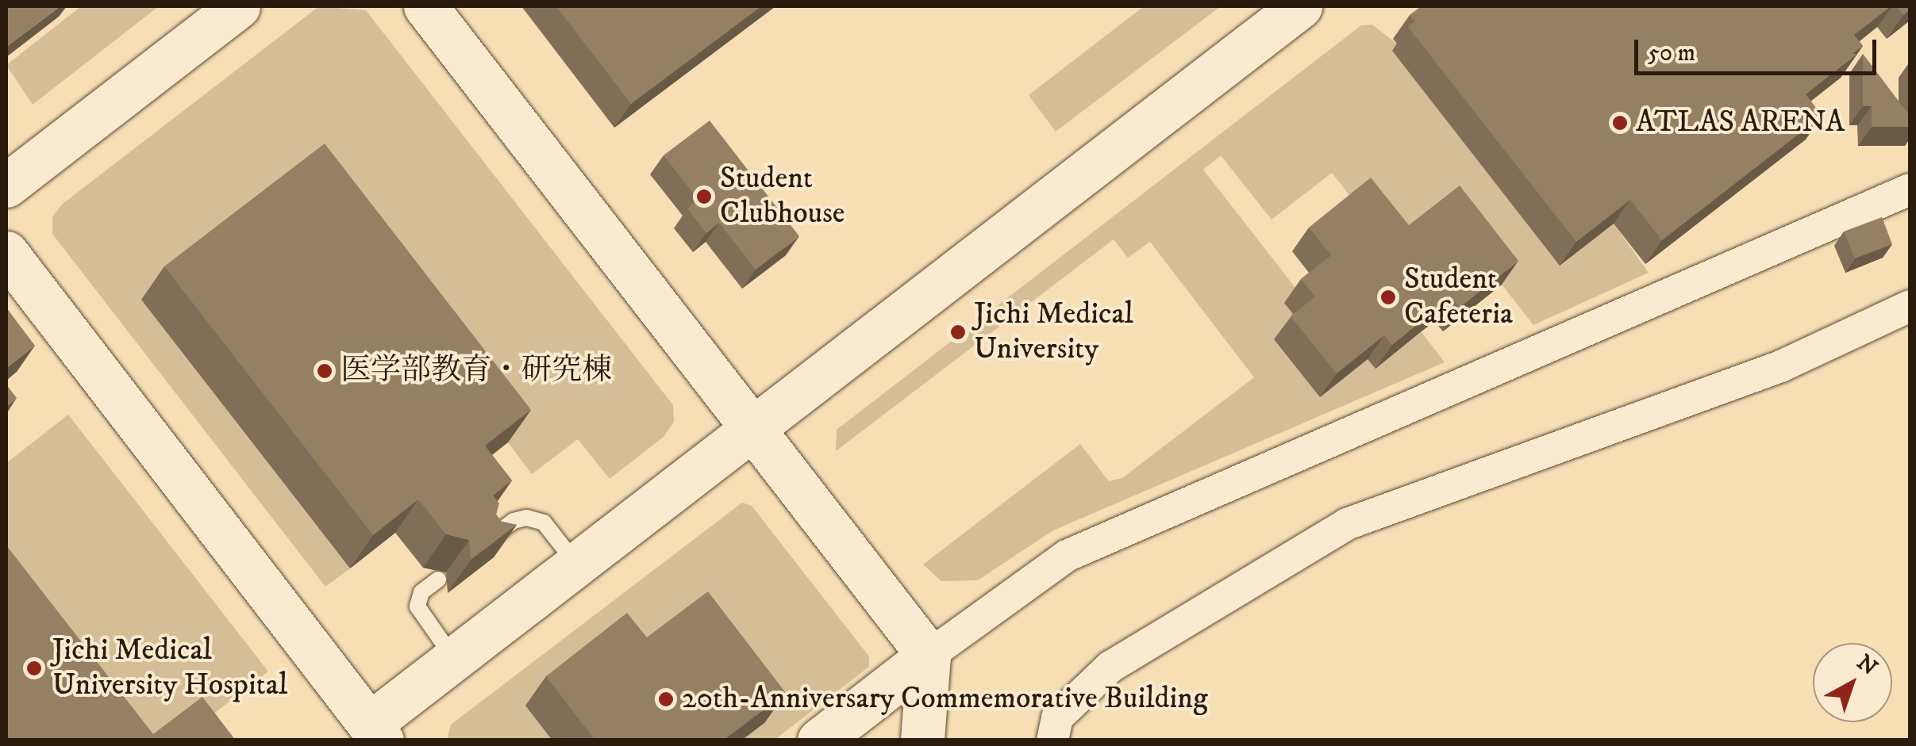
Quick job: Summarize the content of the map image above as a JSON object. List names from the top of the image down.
{
  "places": [
    "ATLAS ARENA",
    "Student Clubhouse",
    "Student Cafeteria",
    "Jichi Medical University",
    "医学部教育・研究棟",
    "Jichi Medical University Hospital",
    "20th-Anniversary Commemorative Building"
  ],
  "scale_bar": "50 m",
  "north": "top right"
}
